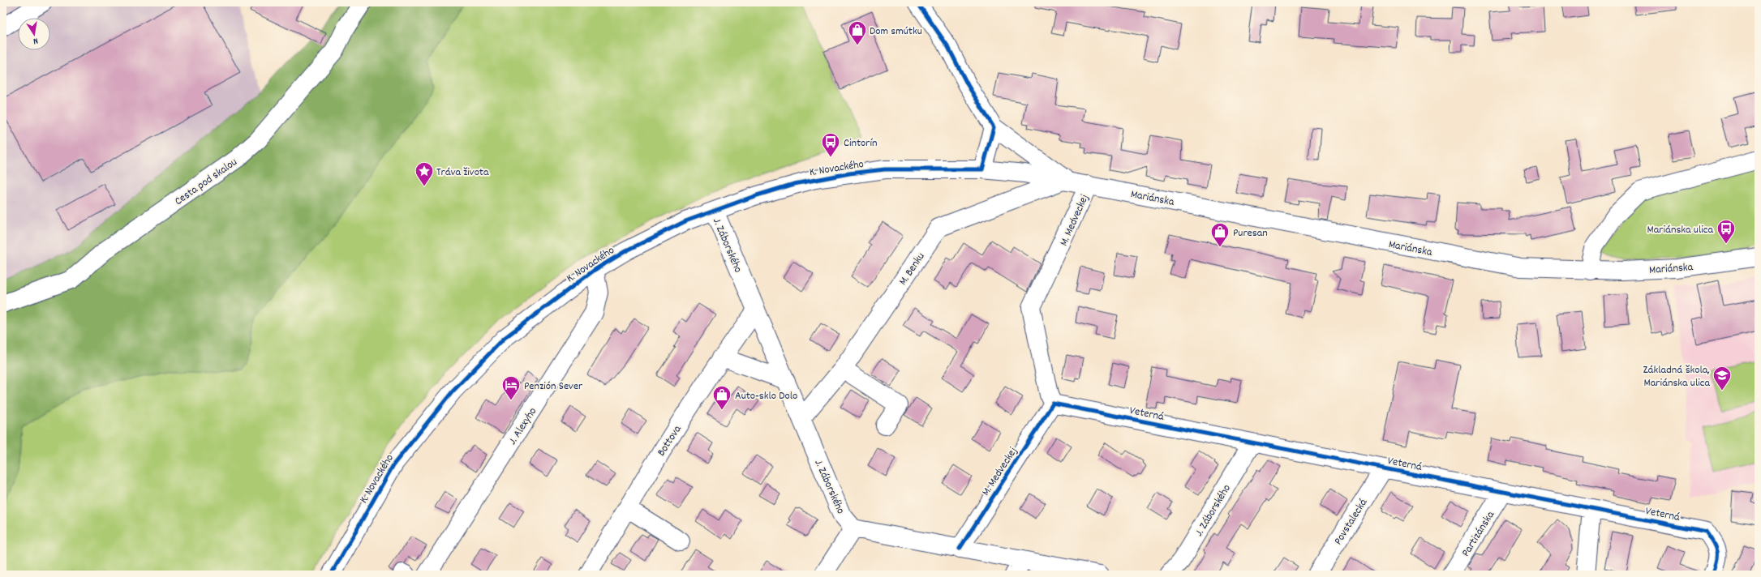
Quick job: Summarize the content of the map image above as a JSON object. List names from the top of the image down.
{
  "streets": {
    "street": [
      "K. Novackého",
      "Cesta pod skalou",
      "Mariánska",
      "M. Medveckej",
      "J. Záborského",
      "M. Benku",
      "Veterná",
      "J. Alexyho",
      "Bottova",
      "Povstalecká",
      "Partizánska"
    ]
  },
  "crossings": [
    ["K. Novackého", "Mariánska"],
    ["K. Novackého", "J. Záborského"],
    ["K. Novackého", "M. Benku"],
    ["K. Novackého", "J. Alexyho"],
    ["Mariánska", "M. Medveckej"],
    ["Mariánska", "M. Benku"],
    ["M. Medveckej", "Veterná"],
    ["J. Záborského", "M. Benku"],
    ["J. Záborského", "Veterná"],
    ["J. Záborského", "Bottova"],
    ["Veterná", "Povstalecká"],
    ["Veterná", "Partizánska"]
  ],
  "places": {
    "shop": ["Dom smútku", "Puresan", "Auto-sklo Dolo"],
    "bus stop": ["Cintorín", "Mariánska ulica"],
    "place": ["Tráva života"],
    "school or university": ["Základná škola, Mariánska ulica"],
    "hotel": ["Penzión Sever"]
  },
  "north": "bottom"
}
